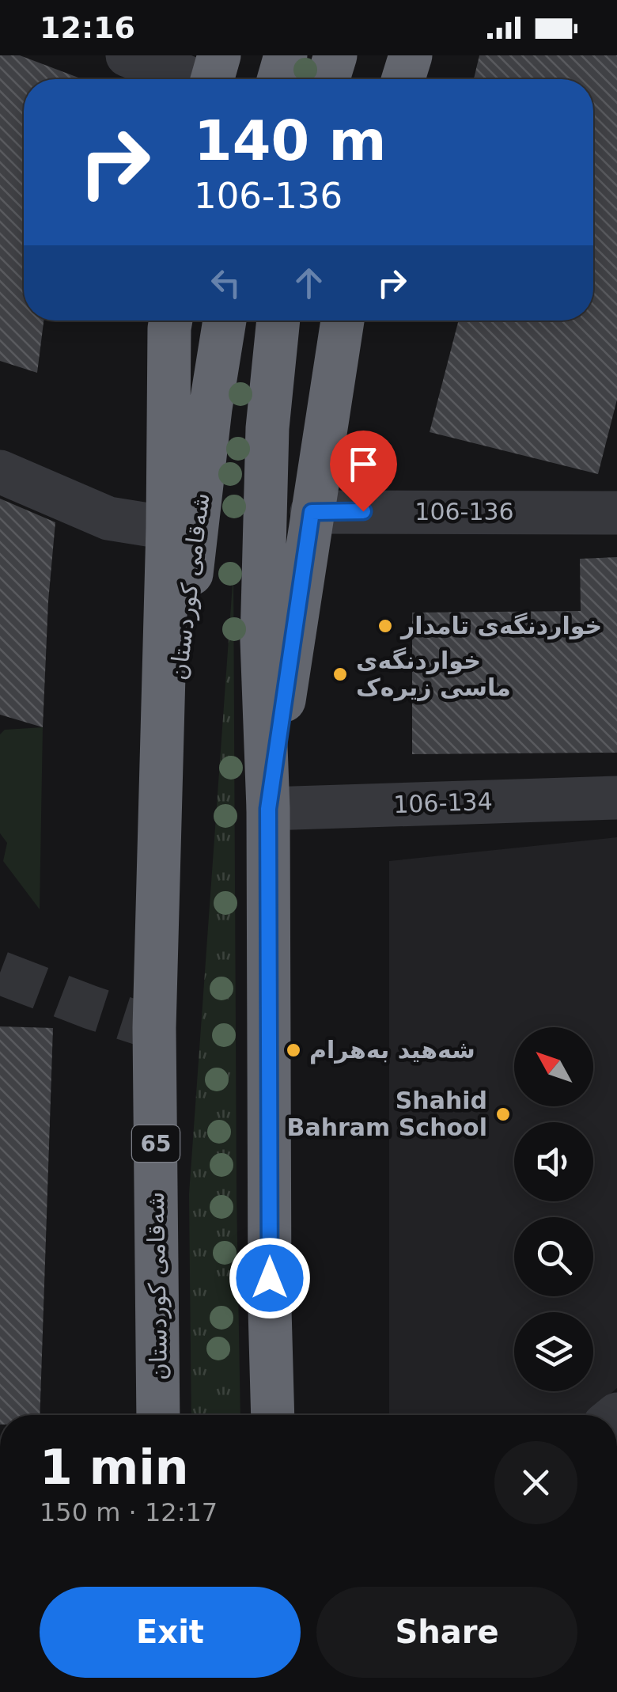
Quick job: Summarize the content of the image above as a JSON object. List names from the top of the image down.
{
  "streets": {
    "highway": ["شەقامی کوردستان", "65"],
    "street": ["106-136", "106-134"]
  },
  "places": [
    "خواردنگەی تامدار",
    "خواردنگەی ماسی زیرەک",
    "شەهید بەهرام",
    "Shahid Bahram School"
  ],
  "north": "top left",
  "page": {
    "status": "12:16",
    "turn": ["140 m", "106-136"],
    "heading": ["1 min", "150 m · 12:17"],
    "buttons": ["Exit", "Share"]
  }
}
